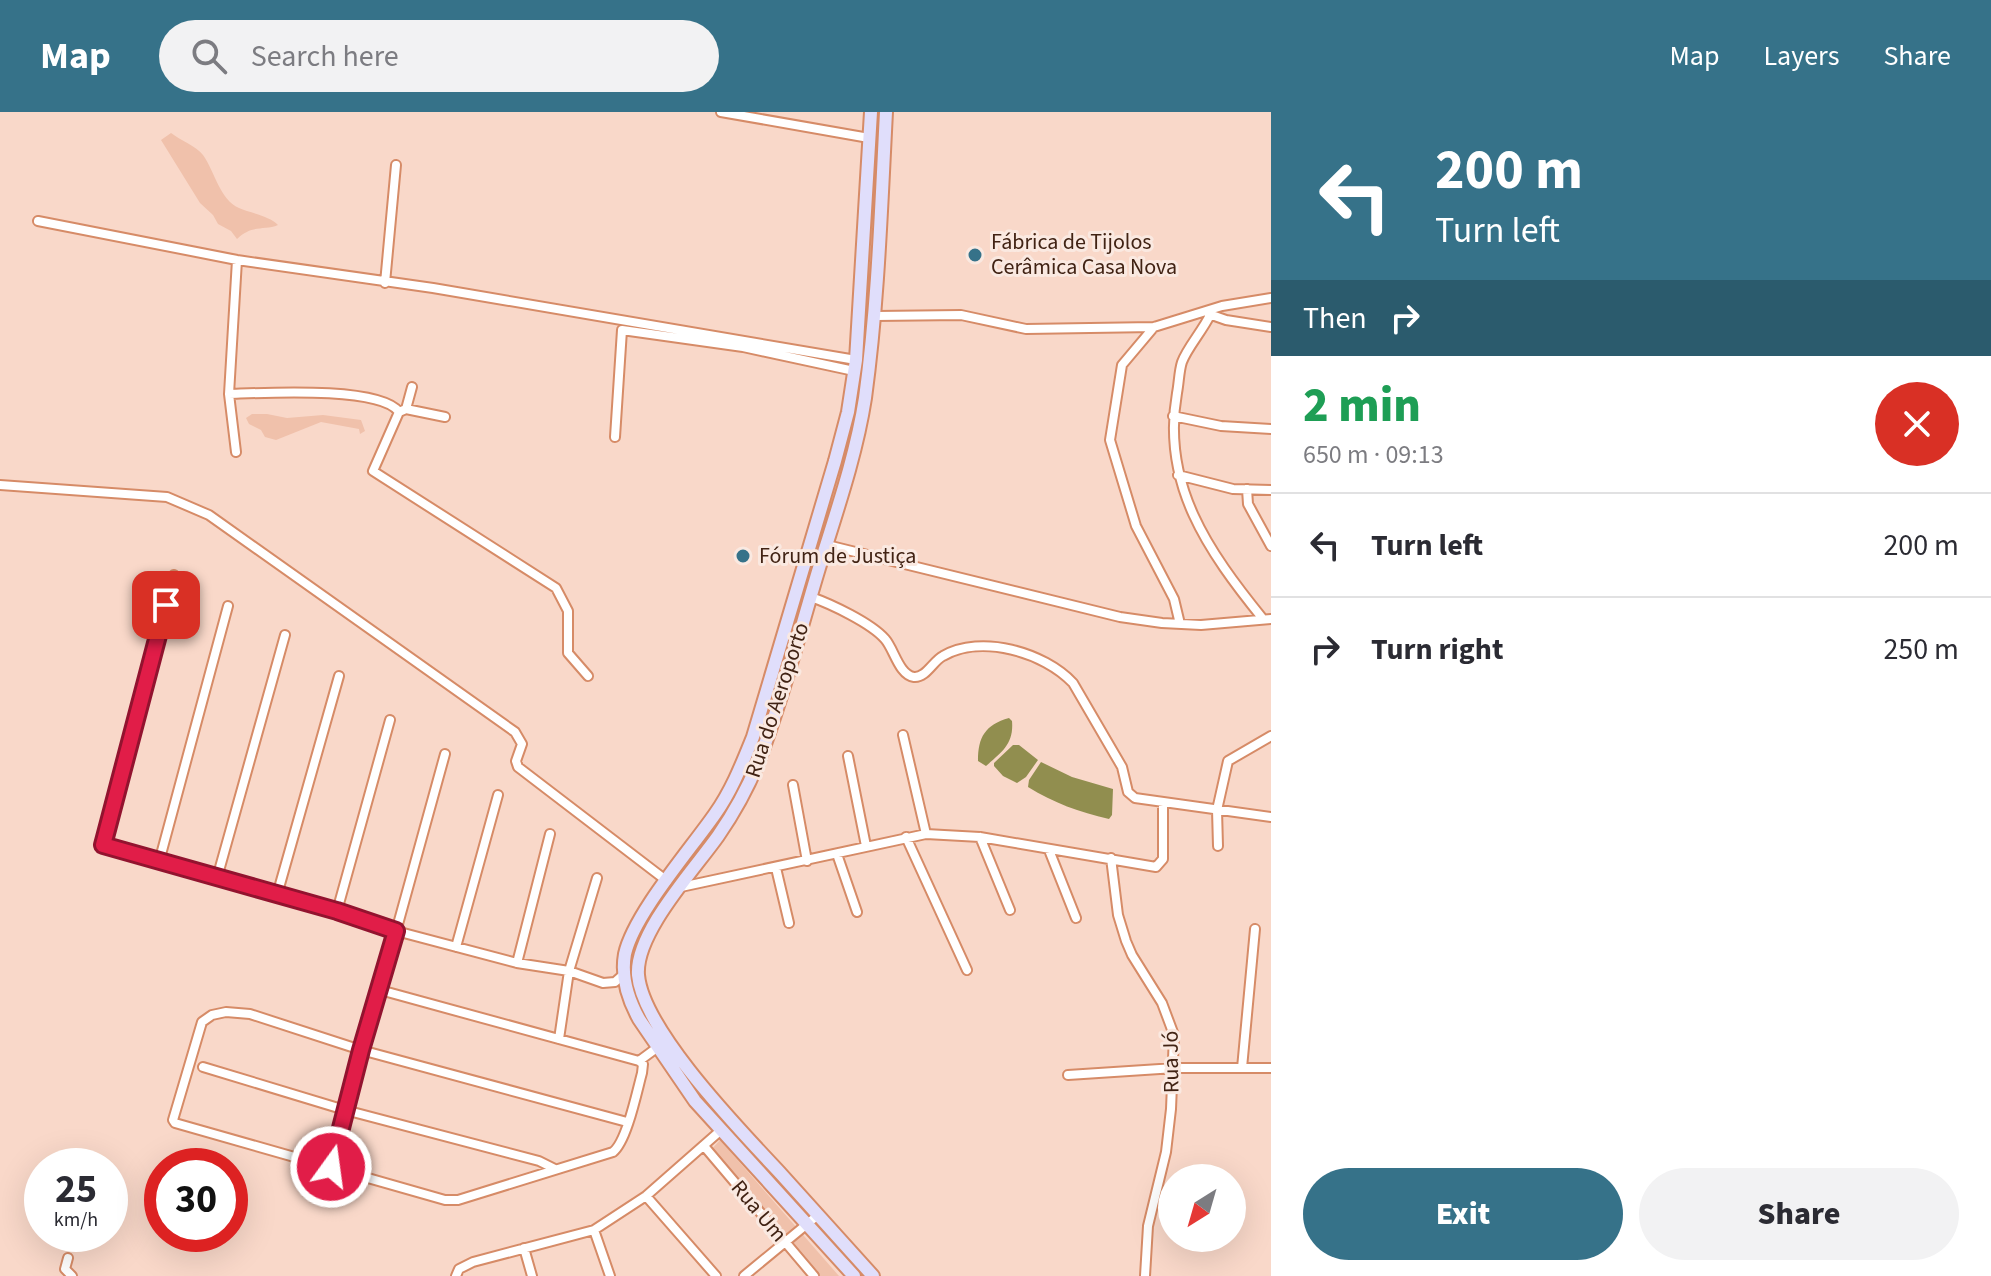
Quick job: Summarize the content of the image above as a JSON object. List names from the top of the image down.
{
  "streets": {
    "main road": ["Rua do Aeroporto"],
    "street": ["Rua Jó", "Rua Um"]
  },
  "places": ["Fábrica de Tijolos Cerâmica Casa Nova", "Fórum de Justiça"],
  "north": "bottom left",
  "page": {
    "header": "Map",
    "search": "Search here",
    "nav": ["Map", "Layers", "Share"],
    "turn": ["200 m", "Turn left"],
    "then": "Then",
    "heading": ["2 min", "650 m · 09:13"],
    "list": [
      {
        "name": "Turn left",
        "value": "200 m"
      },
      {
        "name": "Turn right",
        "value": "250 m"
      }
    ],
    "speed": "25 km/h",
    "limit": "30",
    "buttons": ["Exit", "Share"]
  }
}
